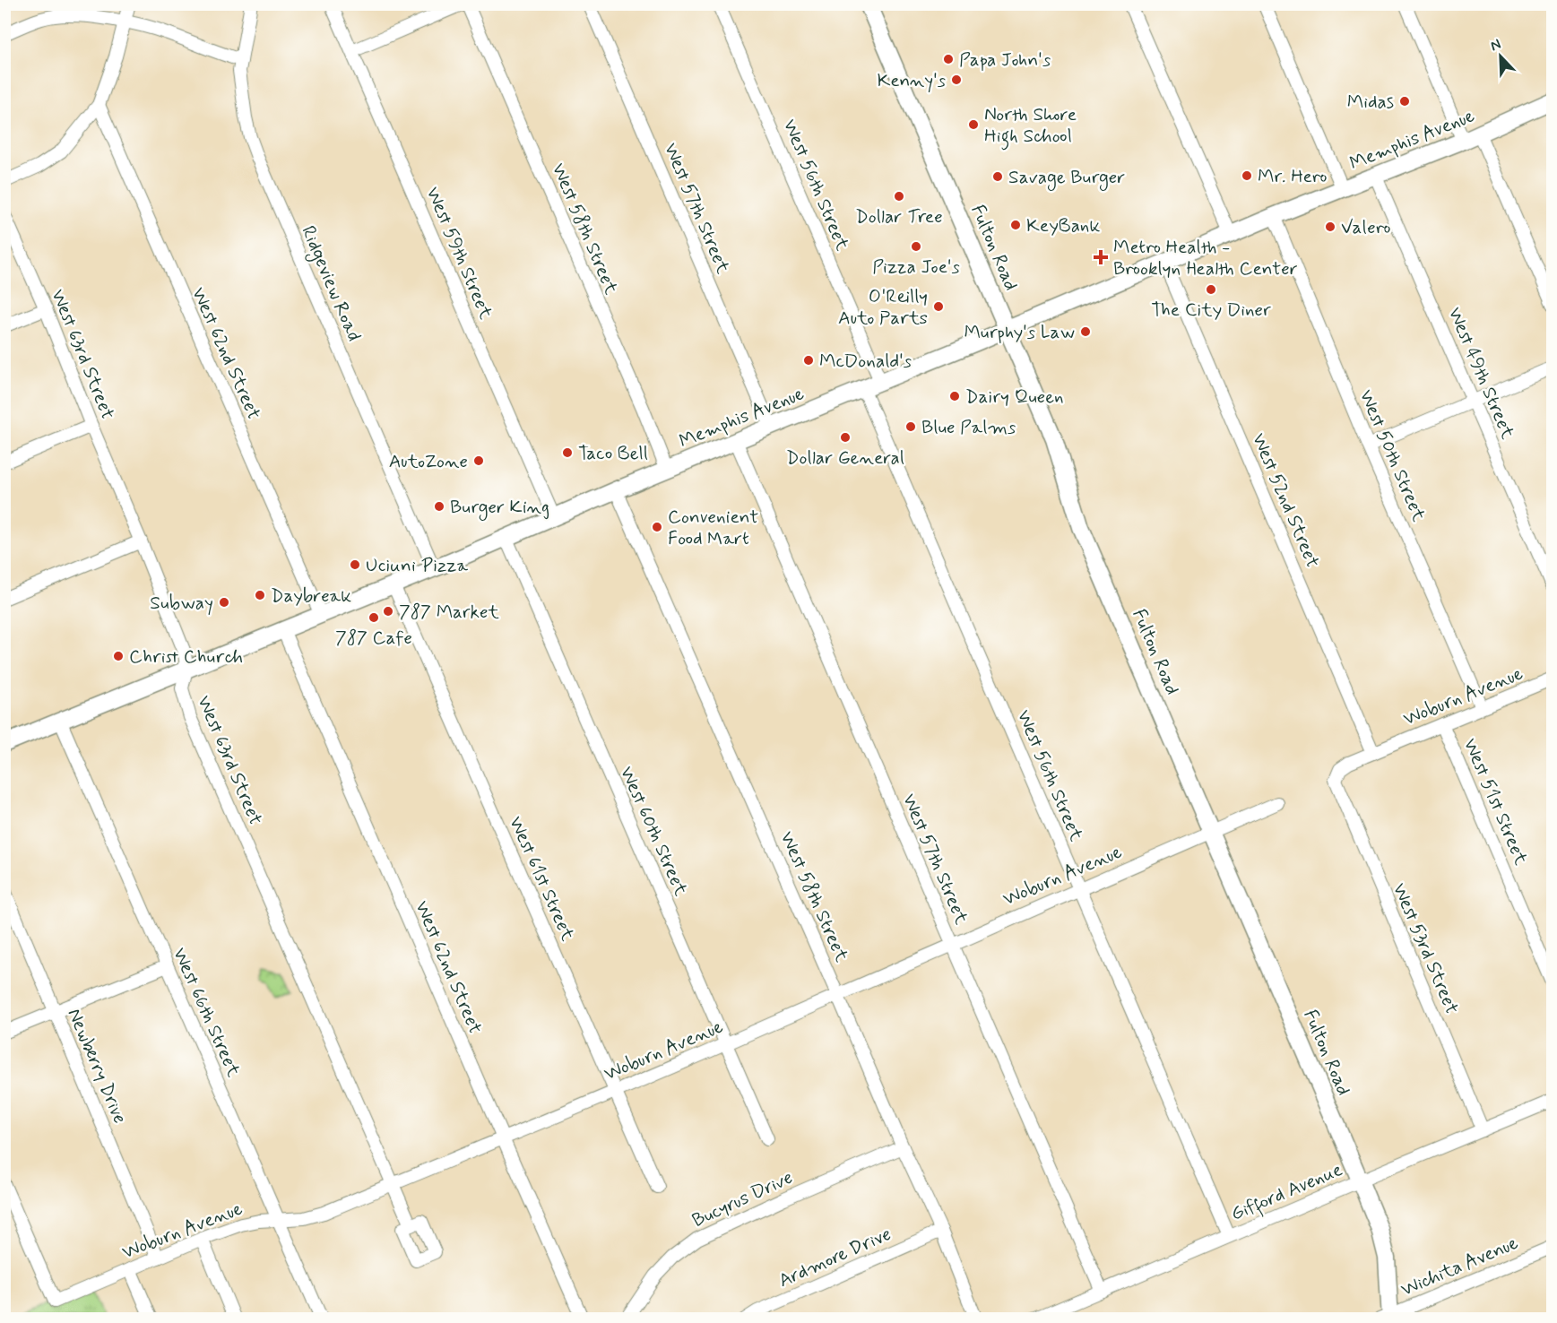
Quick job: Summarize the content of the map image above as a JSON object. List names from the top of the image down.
{
  "streets": {
    "main road": ["Memphis Avenue", "Fulton Road"],
    "street": [
      "West 56th Street",
      "West 57th Street",
      "West 58th Street",
      "West 59th Street",
      "Ridgeview Road",
      "West 62nd Street",
      "West 63rd Street",
      "West 49th Street",
      "West 50th Street",
      "West 52nd Street",
      "Woburn Avenue",
      "West 51st Street",
      "West 60th Street",
      "West 61st Street",
      "West 53rd Street",
      "West 66th Street",
      "Newberry Drive",
      "Gifford Avenue",
      "Bucyrus Drive",
      "Ardmore Drive",
      "Wichita Avenue"
    ]
  },
  "crossings": [
    ["Memphis Avenue", "West 56th Street"],
    ["Memphis Avenue", "West 57th Street"],
    ["Memphis Avenue", "West 58th Street"],
    ["Memphis Avenue", "Fulton Road"],
    ["Memphis Avenue", "West 59th Street"],
    ["Memphis Avenue", "Ridgeview Road"],
    ["Memphis Avenue", "West 62nd Street"],
    ["Memphis Avenue", "West 63rd Street"],
    ["Memphis Avenue", "West 49th Street"],
    ["Memphis Avenue", "West 50th Street"],
    ["Memphis Avenue", "West 52nd Street"],
    ["Memphis Avenue", "West 60th Street"],
    ["Memphis Avenue", "West 61st Street"],
    ["Memphis Avenue", "West 66th Street"],
    ["West 56th Street", "Woburn Avenue"],
    ["West 56th Street", "Gifford Avenue"],
    ["West 57th Street", "Woburn Avenue"],
    ["West 57th Street", "Gifford Avenue"],
    ["West 58th Street", "Woburn Avenue"],
    ["West 58th Street", "Bucyrus Drive"],
    ["West 58th Street", "Ardmore Drive"],
    ["Fulton Road", "Woburn Avenue"],
    ["Fulton Road", "Gifford Avenue"],
    ["Fulton Road", "Wichita Avenue"],
    ["West 62nd Street", "Woburn Avenue"],
    ["West 63rd Street", "Woburn Avenue"],
    ["West 50th Street", "Woburn Avenue"],
    ["West 52nd Street", "Woburn Avenue"],
    ["Woburn Avenue", "West 51st Street"],
    ["Woburn Avenue", "West 60th Street"],
    ["Woburn Avenue", "West 61st Street"],
    ["Woburn Avenue", "West 53rd Street"],
    ["Woburn Avenue", "West 66th Street"],
    ["Woburn Avenue", "Newberry Drive"],
    ["West 53rd Street", "Gifford Avenue"]
  ],
  "places": {
    "other": [
      "Papa John's",
      "Kenny's",
      "Midas",
      "North Shore High School",
      "Mr. Hero",
      "Savage Burger",
      "Dollar Tree",
      "KeyBank",
      "Valero",
      "Pizza Joe's",
      "The City Diner",
      "O'Reilly Auto Parts",
      "Murphy's Law",
      "McDonald's",
      "Dairy Queen",
      "Blue Palms",
      "Dollar General",
      "Taco Bell",
      "AutoZone",
      "Burger King",
      "Convenient Food Mart",
      "Uciuni Pizza",
      "Daybreak",
      "Subway",
      "787 Market",
      "787 Cafe",
      "Christ Church"
    ],
    "health": ["Metro Health - Brooklyn Health Center"]
  },
  "north": "top left"
}
